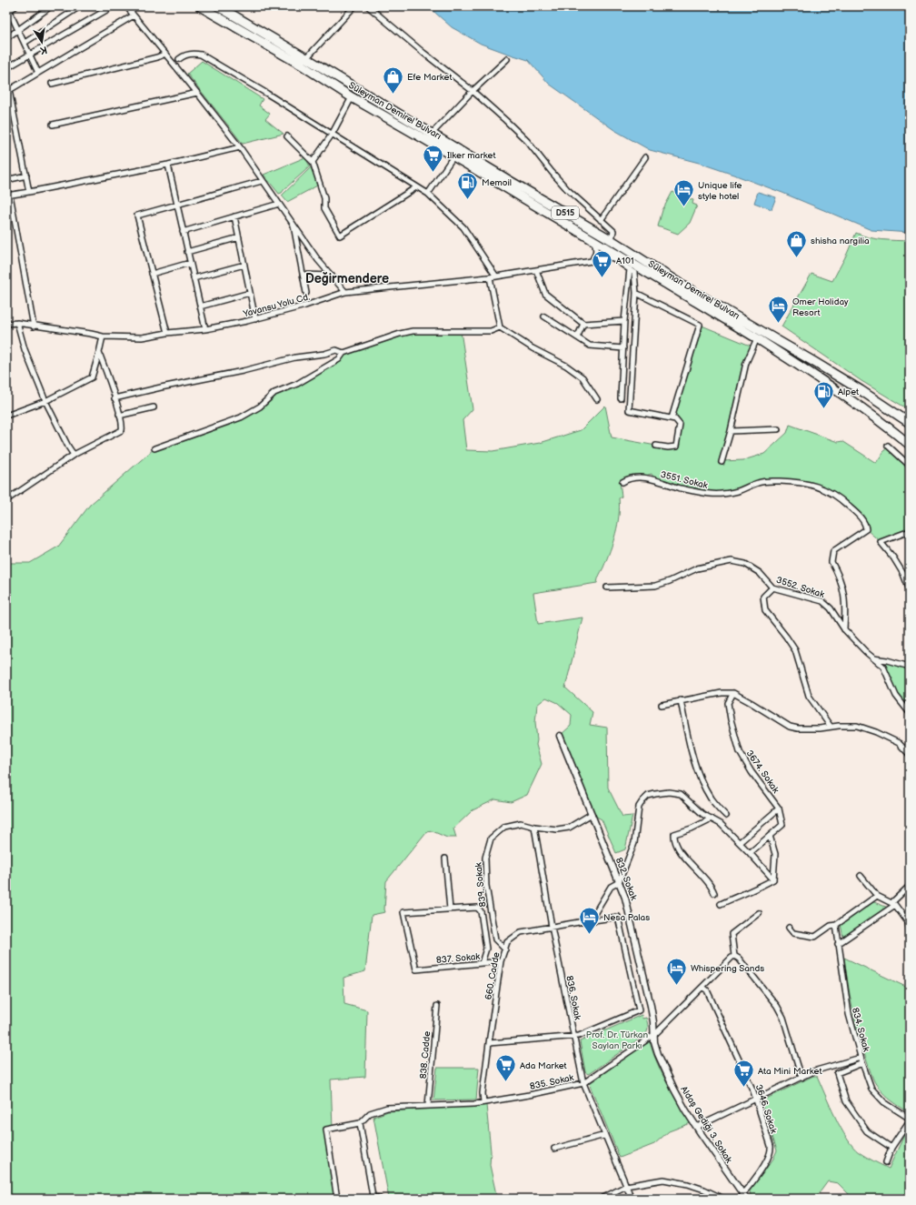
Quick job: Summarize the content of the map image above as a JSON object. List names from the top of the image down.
{
  "streets": {
    "highway": ["Süleyman Demirel Bulvarı", "D515"],
    "street": [
      "Yavansu Yolu Cd.",
      "3551. Sokak",
      "3552. Sokak",
      "3674. Sokak",
      "832. Sokak",
      "839. Sokak",
      "837. Sokak",
      "660. Cadde",
      "836. Sokak",
      "834. Sokak",
      "838. Cadde",
      "835. Sokak",
      "3646. Sokak",
      "Aldaş Gediği 3. Sokak"
    ]
  },
  "crossings": [
    ["Süleyman Demirel Bulvarı", "Yavansu Yolu Cd."],
    ["3551. Sokak", "3552. Sokak"],
    ["832. Sokak", "839. Sokak"],
    ["832. Sokak", "660. Cadde"],
    ["832. Sokak", "835. Sokak"],
    ["832. Sokak", "Aldaş Gediği 3. Sokak"],
    ["839. Sokak", "660. Cadde"],
    ["839. Sokak", "836. Sokak"],
    ["837. Sokak", "660. Cadde"],
    ["660. Cadde", "836. Sokak"],
    ["660. Cadde", "835. Sokak"],
    ["836. Sokak", "835. Sokak"],
    ["838. Cadde", "835. Sokak"],
    ["835. Sokak", "3646. Sokak"],
    ["835. Sokak", "Aldaş Gediği 3. Sokak"],
    ["3646. Sokak", "Aldaş Gediği 3. Sokak"]
  ],
  "districts": ["Değirmendere"],
  "parks": ["Prof. Dr. Türkan Saylan Parkı"],
  "places": {
    "shop": ["Efe Market", "shisha nargilia"],
    "supermarket": [
      "Ilker market",
      "A101",
      "Ada Market",
      "Ata Mini Market"
    ],
    "fuel station": ["Memoil", "Alpet"],
    "hotel": [
      "Unique life style hotel",
      "Omer Holiday Resort",
      "Nesa Palas",
      "Whispering Sands"
    ]
  },
  "north": "bottom"
}
